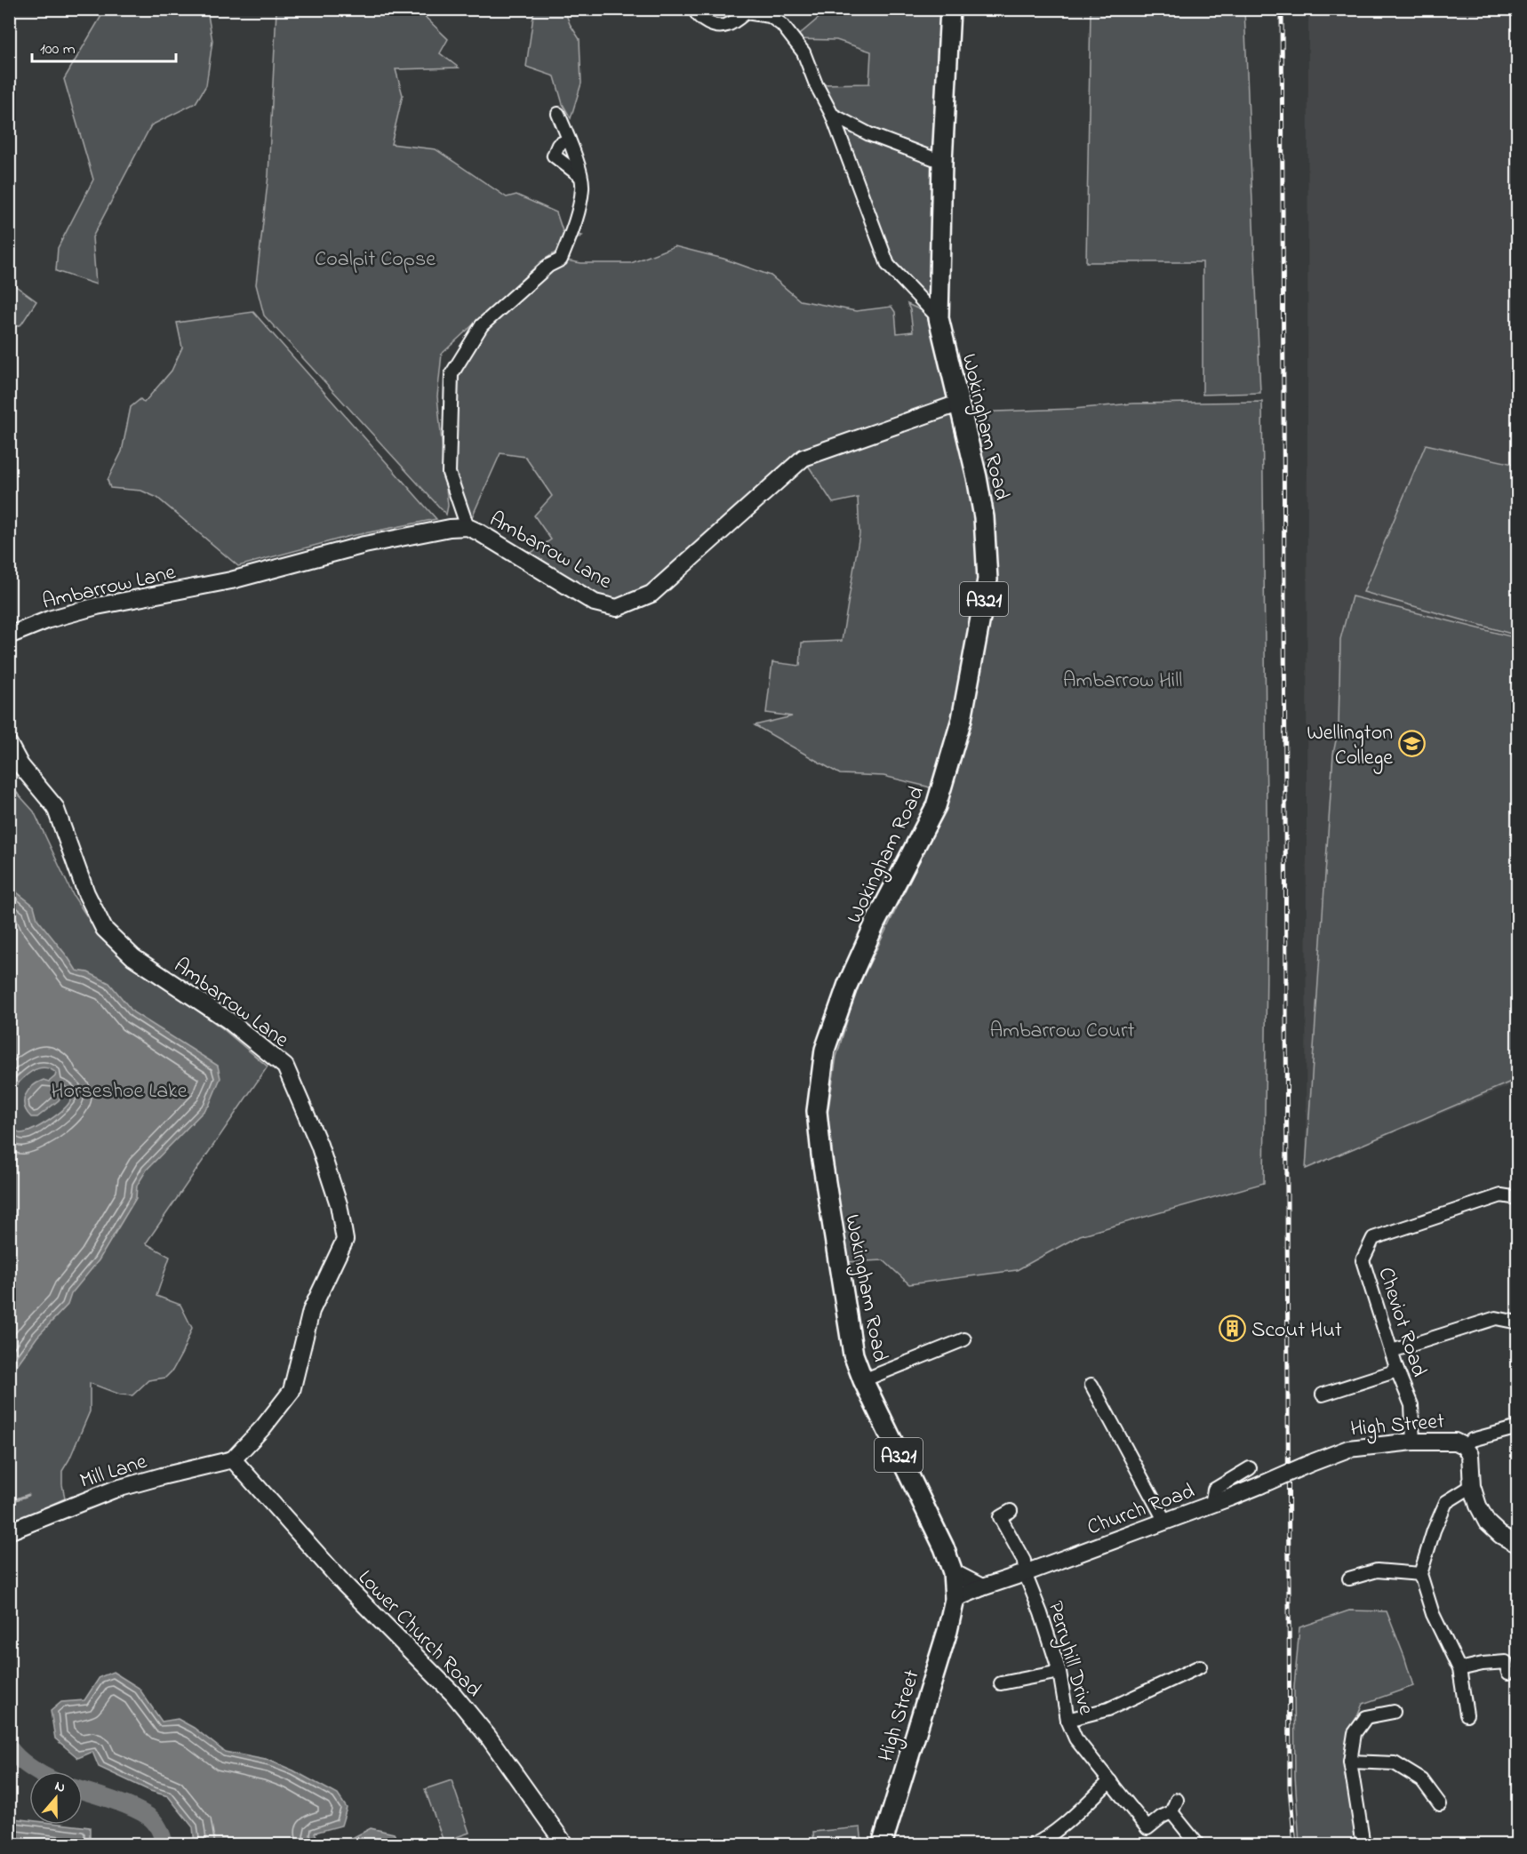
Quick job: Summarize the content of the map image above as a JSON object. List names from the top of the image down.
{
  "streets": {
    "main road": ["Wokingham Road", "A321", "High Street"],
    "street": [
      "Ambarrow Lane",
      "Cheviot Road",
      "Mill Lane",
      "Church Road",
      "Lower Church Road",
      "Perryhill Drive"
    ]
  },
  "crossings": [
    ["Wokingham Road", "Ambarrow Lane"],
    ["Wokingham Road", "High Street"],
    ["Wokingham Road", "Church Road"],
    ["Ambarrow Lane", "Mill Lane"],
    ["Ambarrow Lane", "Lower Church Road"],
    ["Cheviot Road", "High Street"],
    ["High Street", "Church Road"],
    ["Mill Lane", "Lower Church Road"],
    ["Church Road", "Perryhill Drive"]
  ],
  "parks": [
    "Coalpit Copse",
    "Ambarrow Hill",
    "Ambarrow Court",
    "Horseshoe Lake"
  ],
  "places": {
    "school or university": ["Wellington College"],
    "building": ["Scout Hut"]
  },
  "scale_bar": "100 m",
  "north": "top"
}
